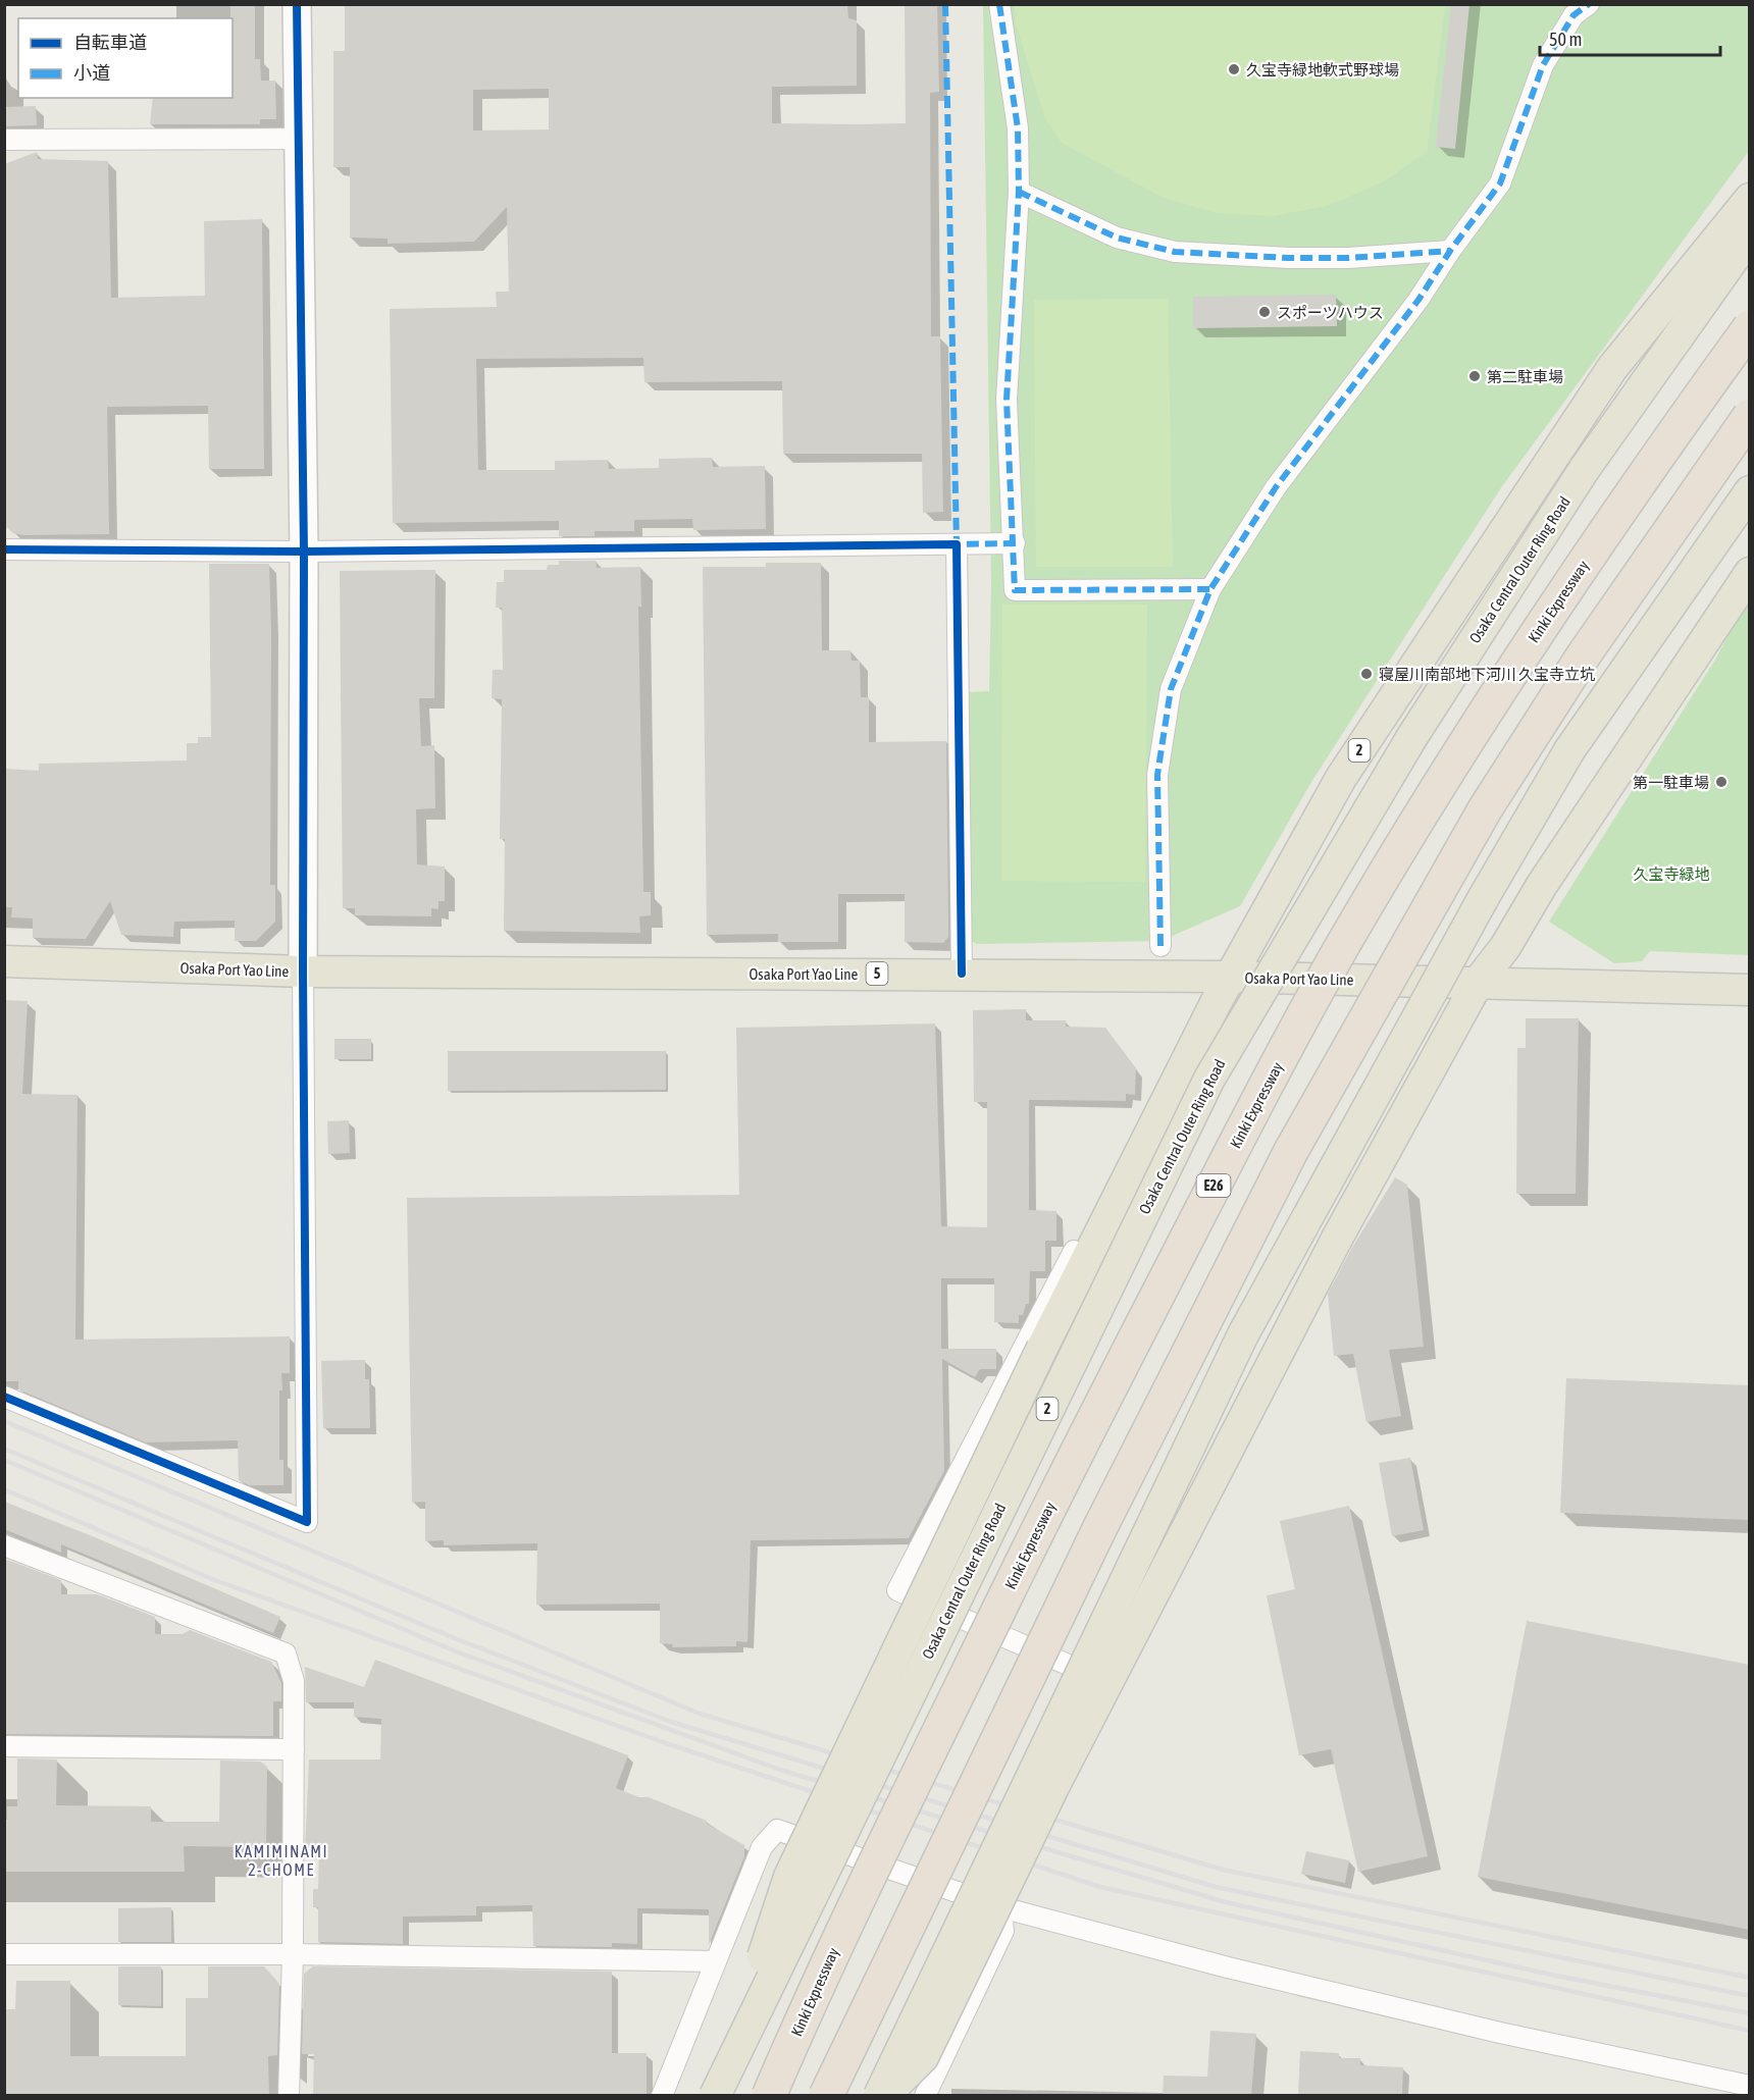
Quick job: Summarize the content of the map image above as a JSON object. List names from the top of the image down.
{
  "streets": {
    "highway": ["Kinki Expressway", "E26"],
    "main road": [
      "Osaka Central Outer Ring Road",
      "2",
      "Osaka Port Yao Line",
      "5"
    ]
  },
  "crossings": [
    ["Osaka Central Outer Ring Road", "2"],
    ["2", "Osaka Port Yao Line"]
  ],
  "districts": ["KAMIMINAMI 2-CHOME"],
  "parks": ["久宝寺緑地"],
  "places": [
    "久宝寺緑地軟式野球場",
    "スポーツハウス",
    "第二駐車場",
    "寝屋川南部地下河川 久宝寺立坑",
    "第一駐車場"
  ],
  "legend": ["自転車道", "小道"],
  "scale_bar": "50 m"
}
